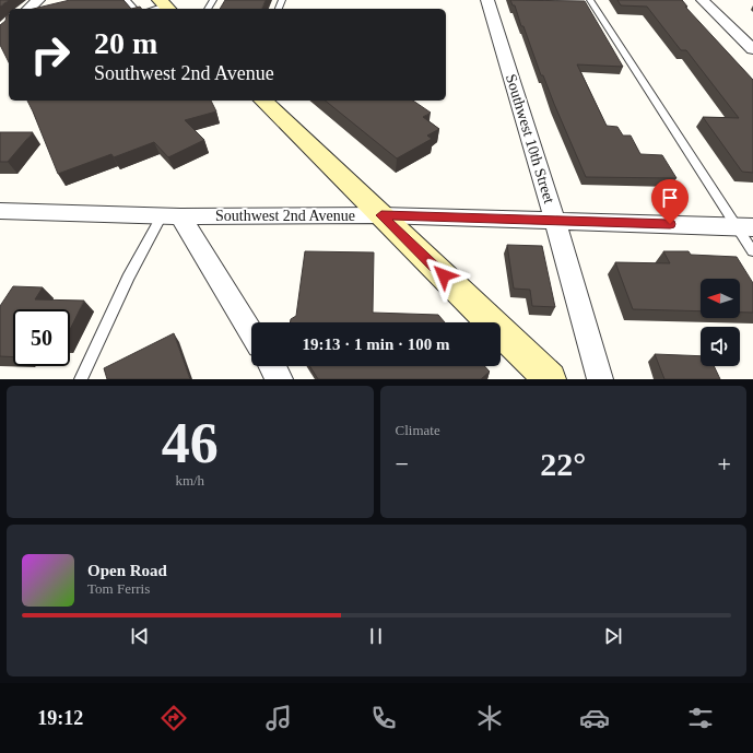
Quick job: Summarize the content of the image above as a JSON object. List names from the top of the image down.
{
  "streets": {
    "street": ["Southwest 10th Street", "Southwest 2nd Avenue"]
  },
  "crossings": [
    ["Southwest 10th Street", "Southwest 2nd Avenue"]
  ],
  "north": "left",
  "page": {
    "turn": ["20 m", "Southwest 2nd Avenue"],
    "limit": "50",
    "trip": "19:13 · 1 min · 100 m",
    "tile": [
      ["46", "km/h"],
      "Climate"
    ],
    "heat": ["−", "22°", "+"],
    "song": ["Open Road", "Tom Ferris"],
    "tabs": "19:12"
  }
}
